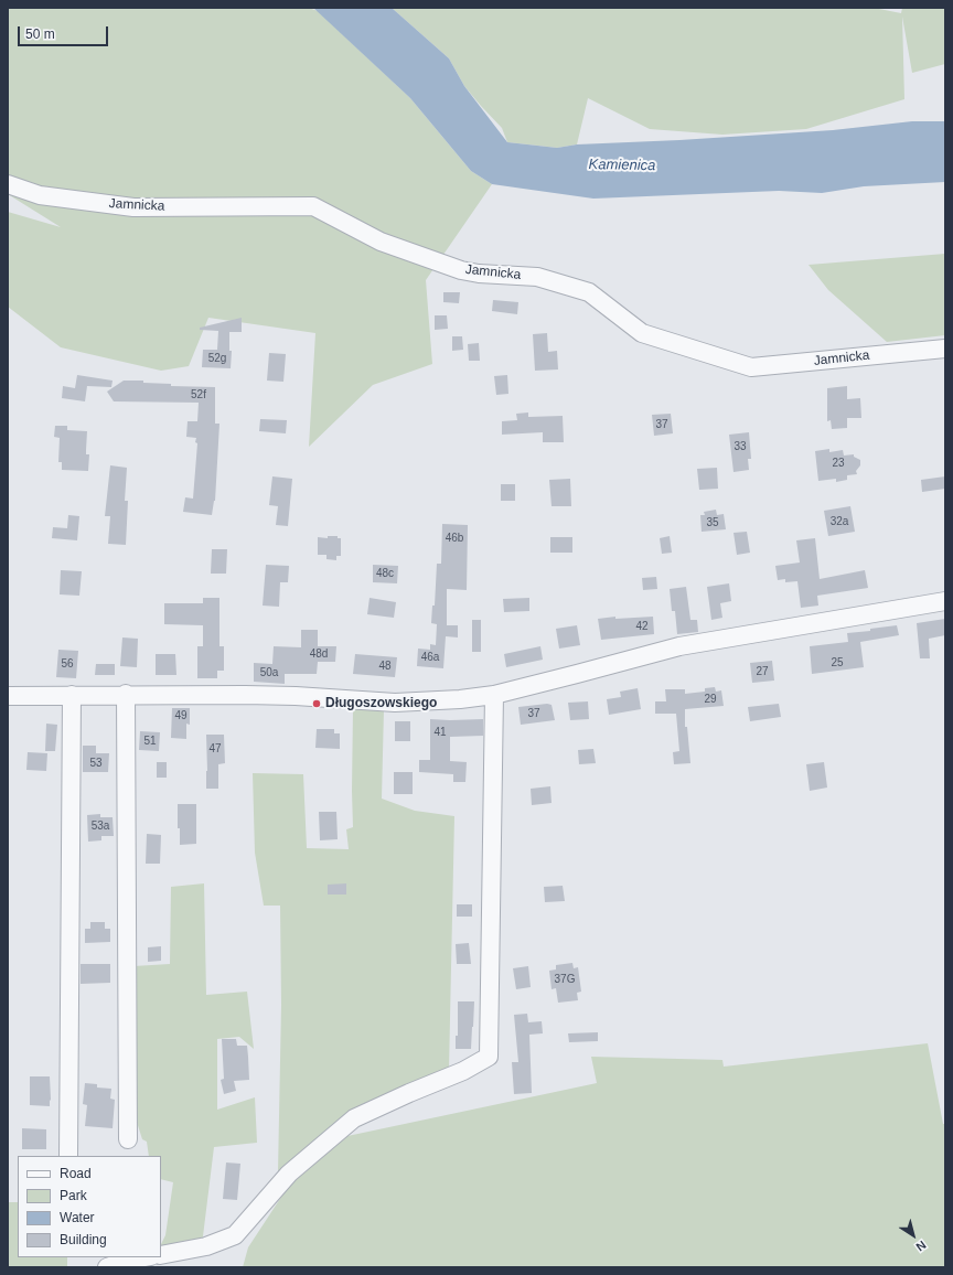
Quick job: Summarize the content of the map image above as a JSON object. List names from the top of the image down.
{
  "streets": {
    "street": ["Jamnicka"]
  },
  "water": ["Kamienica"],
  "places": ["Długoszowskiego"],
  "house_numbers": [
    "52g",
    "52f",
    "37",
    "33",
    "23",
    "32a",
    "35",
    "46b",
    "48c",
    "42",
    "48d",
    "46a",
    "25",
    "56",
    "48",
    "27",
    "50a",
    "29",
    "37",
    "49",
    "41",
    "51",
    "47",
    "53",
    "53a",
    "37G"
  ],
  "legend": [
    "Road",
    "Park",
    "Water",
    "Building"
  ],
  "scale_bar": "50 m",
  "north": "bottom right"
}
